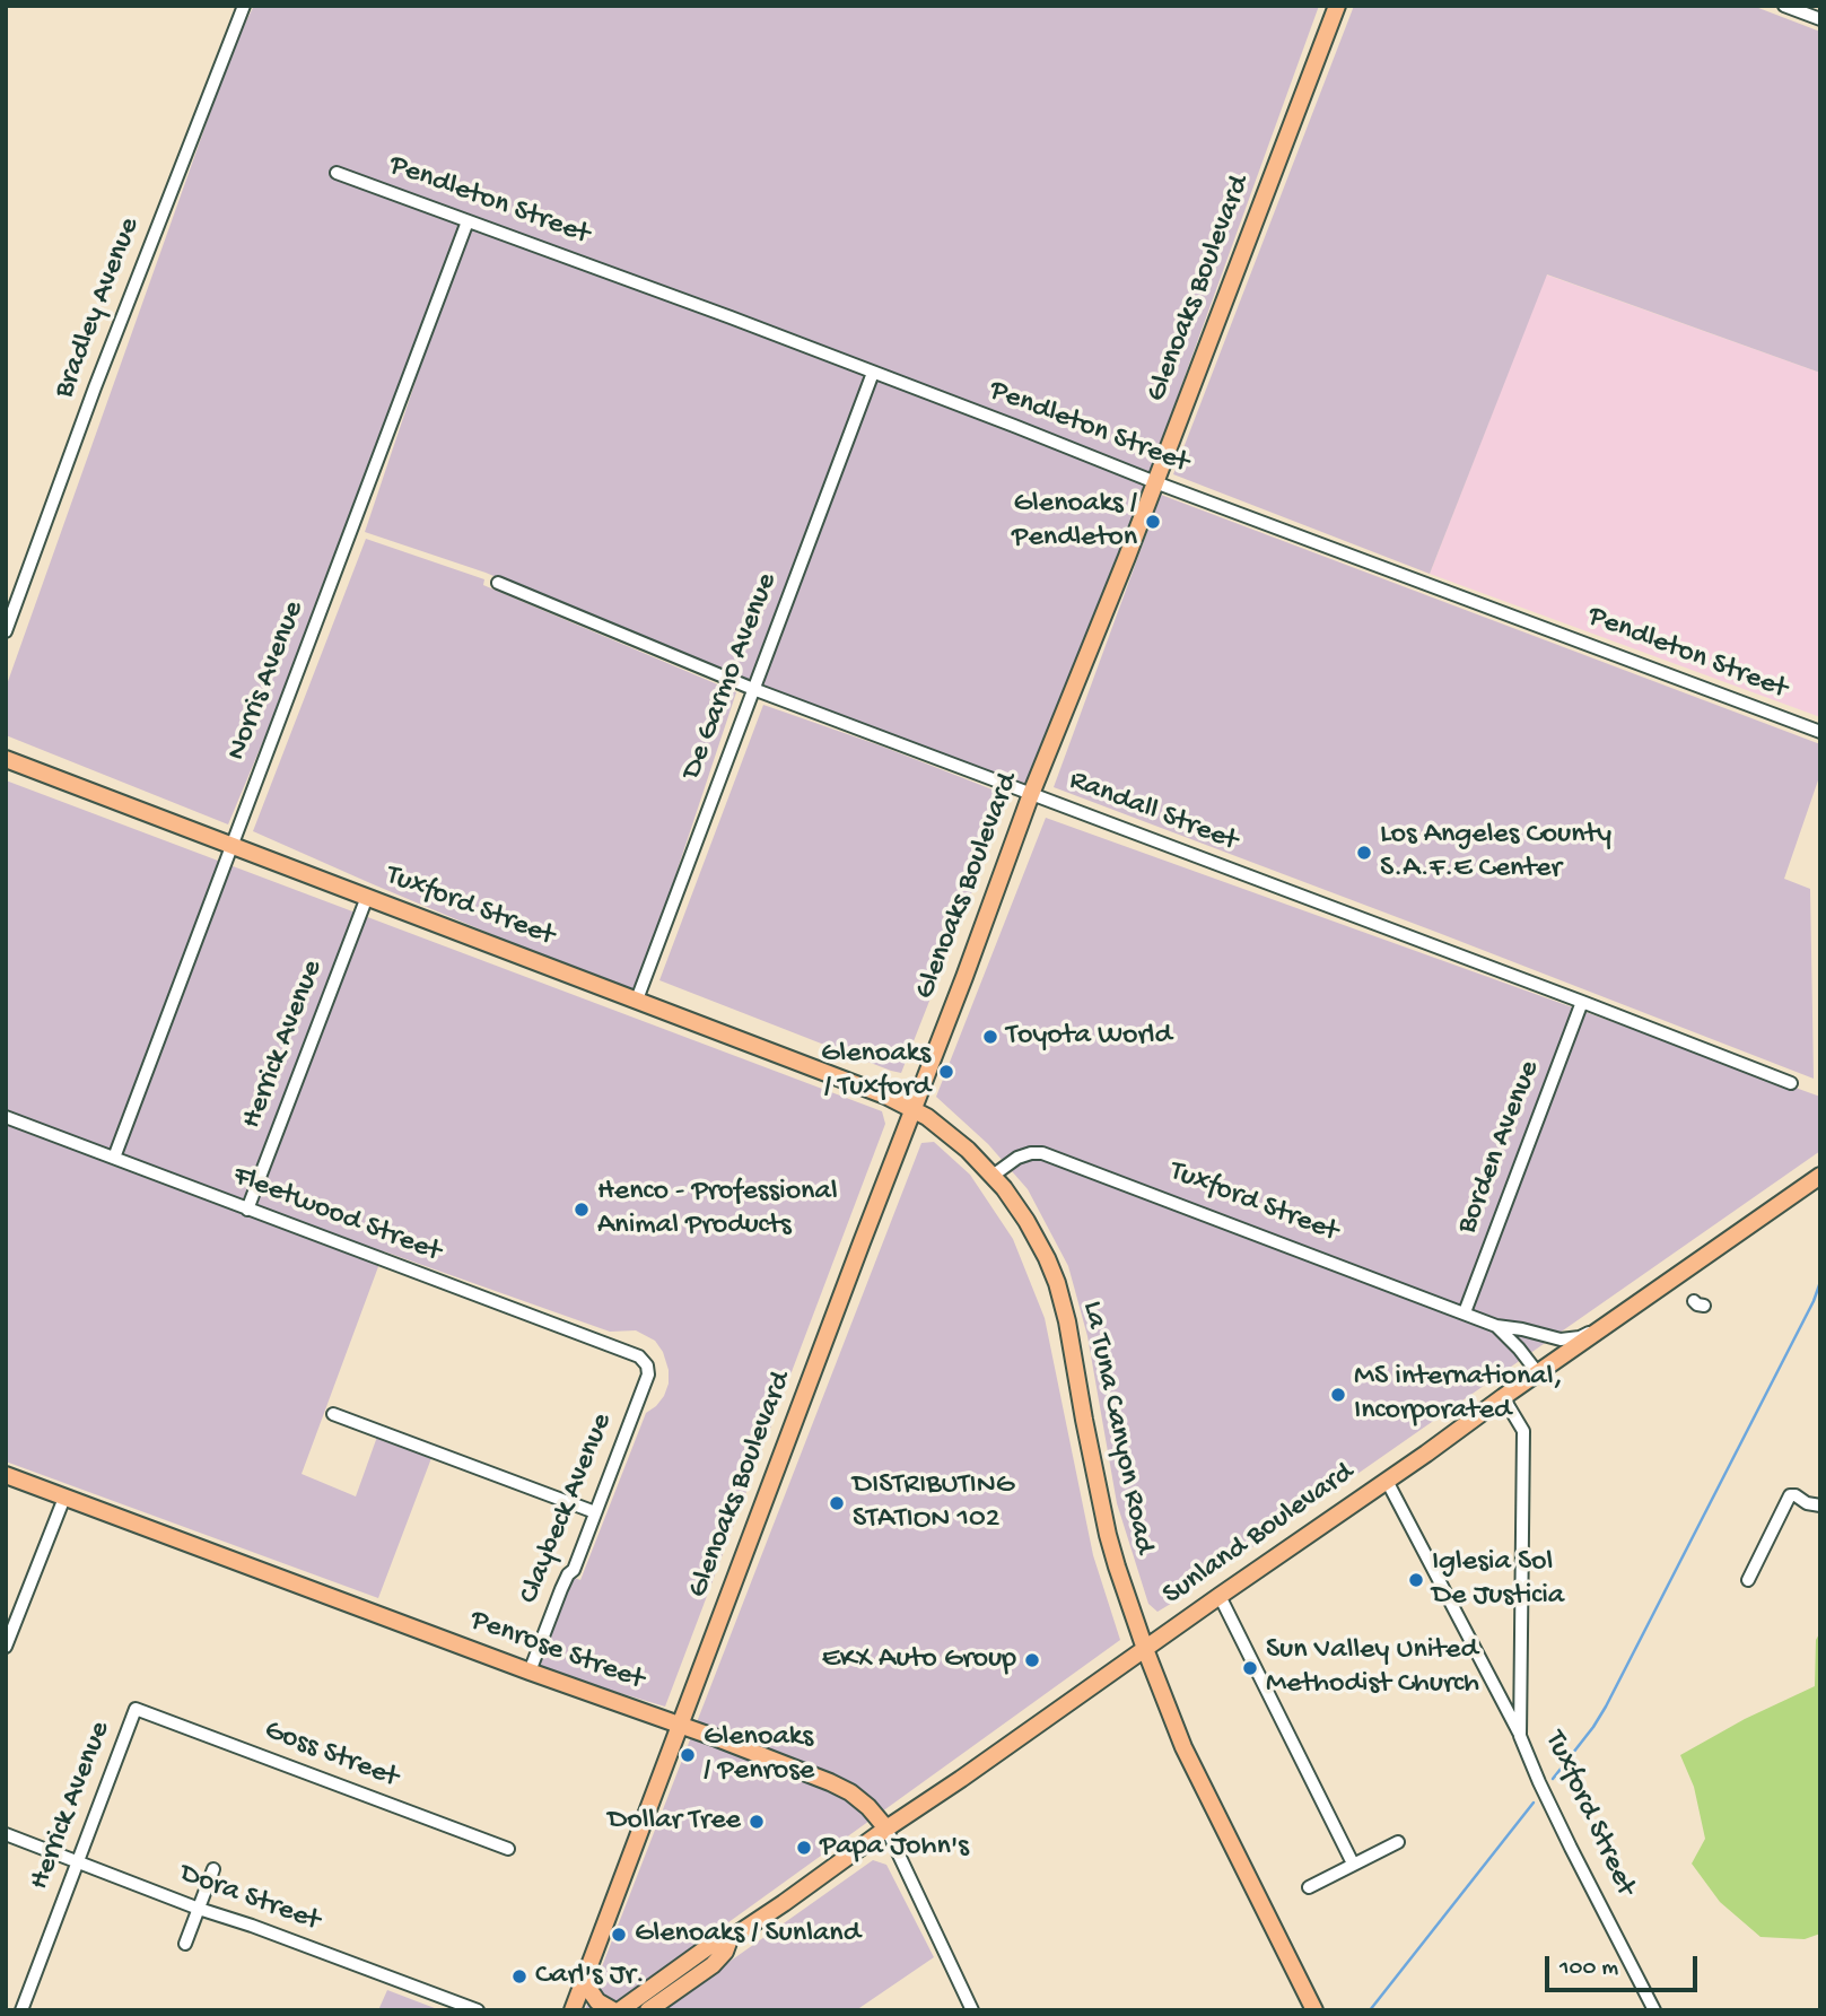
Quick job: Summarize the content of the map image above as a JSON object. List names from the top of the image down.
{
  "streets": {
    "main road": [
      "Glenoaks Boulevard",
      "Tuxford Street",
      "La Tuna Canyon Road",
      "Sunland Boulevard",
      "Penrose Street"
    ],
    "street": [
      "Pendleton Street",
      "Bradley Avenue",
      "De Garmo Avenue",
      "Norris Avenue",
      "Randall Street",
      "Herrick Avenue",
      "Borden Avenue",
      "Fleetwood Street",
      "Claybeck Avenue",
      "Goss Street",
      "Dora Street"
    ]
  },
  "crossings": [
    ["Pendleton Street", "Glenoaks Boulevard"],
    ["Pendleton Street", "De Garmo Avenue"],
    ["Pendleton Street", "Norris Avenue"],
    ["Glenoaks Boulevard", "Randall Street"],
    ["Glenoaks Boulevard", "Tuxford Street"],
    ["Glenoaks Boulevard", "La Tuna Canyon Road"],
    ["Glenoaks Boulevard", "Penrose Street"],
    ["De Garmo Avenue", "Randall Street"],
    ["De Garmo Avenue", "Tuxford Street"],
    ["Norris Avenue", "Tuxford Street"],
    ["Norris Avenue", "Fleetwood Street"],
    ["Randall Street", "Borden Avenue"],
    ["Tuxford Street", "Herrick Avenue"],
    ["Tuxford Street", "Borden Avenue"],
    ["Tuxford Street", "La Tuna Canyon Road"],
    ["Tuxford Street", "Sunland Boulevard"],
    ["Herrick Avenue", "Fleetwood Street"],
    ["Herrick Avenue", "Goss Street"],
    ["Herrick Avenue", "Dora Street"],
    ["Fleetwood Street", "Claybeck Avenue"],
    ["La Tuna Canyon Road", "Sunland Boulevard"],
    ["Claybeck Avenue", "Penrose Street"],
    ["Sunland Boulevard", "Penrose Street"]
  ],
  "places": [
    "Glenoaks / Pendleton",
    "Los Angeles County S.A.F.E Center",
    "Toyota World",
    "Glenoaks / Tuxford",
    "Henco - Professional Animal Products",
    "MS international, Incorporated",
    "DISTRIBUTING STATION 102",
    "Iglesia Sol De Justicia",
    "EKX Auto Group",
    "Sun Valley United Methodist Church",
    "Glenoaks / Penrose",
    "Dollar Tree",
    "Papa John's",
    "Glenoaks / Sunland",
    "Carl's Jr."
  ],
  "scale_bar": "100 m"
}
